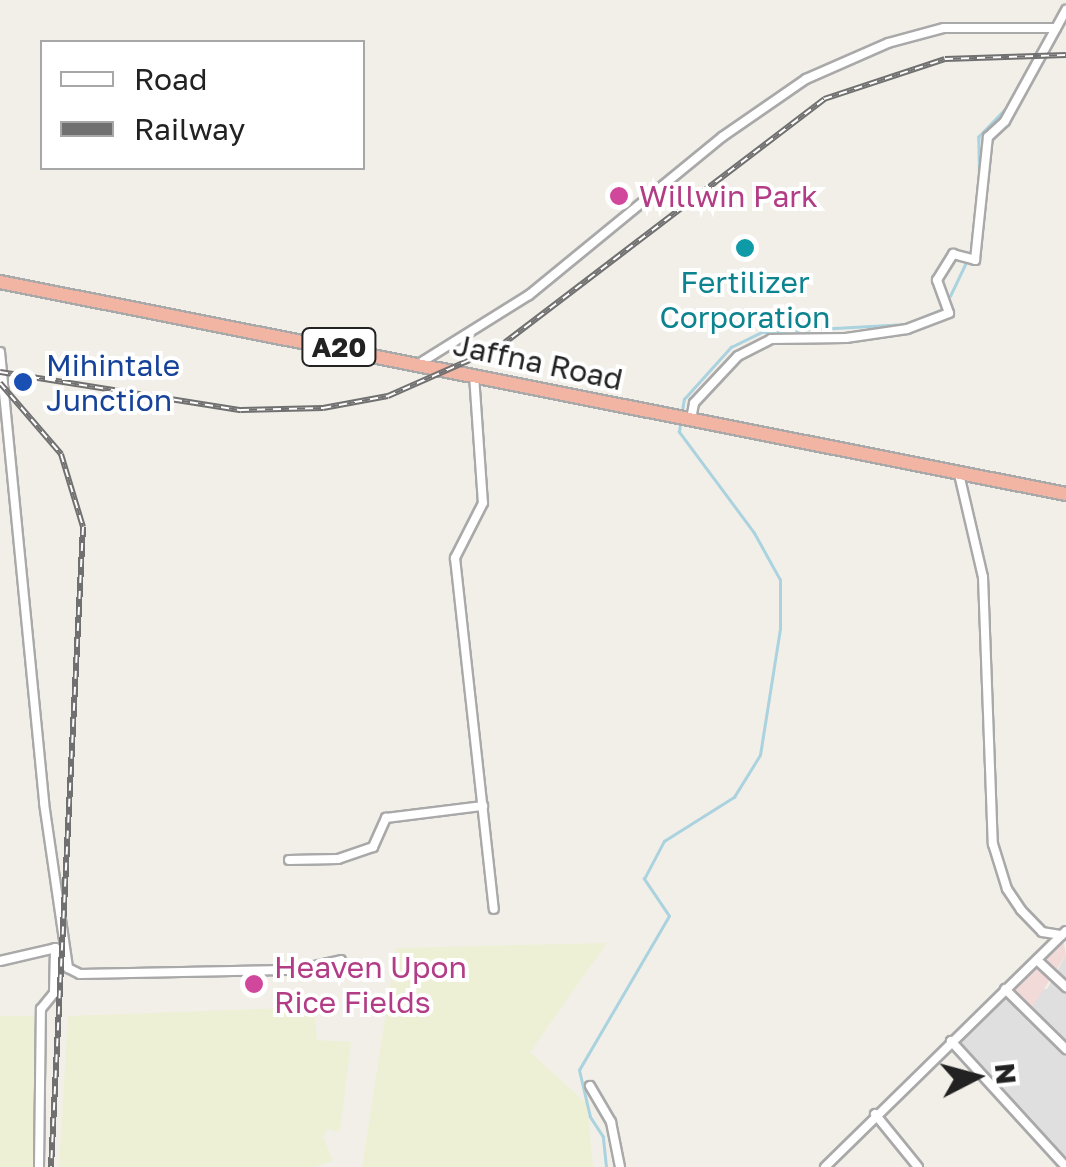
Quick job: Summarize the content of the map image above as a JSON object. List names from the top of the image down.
{
  "streets": {
    "highway": ["A20", "Jaffna Road"]
  },
  "places": [
    "Willwin Park",
    "Fertilizer Corporation",
    "Mihintale Junction",
    "Heaven Upon Rice Fields"
  ],
  "legend": ["Road", "Railway"],
  "north": "right"
}
